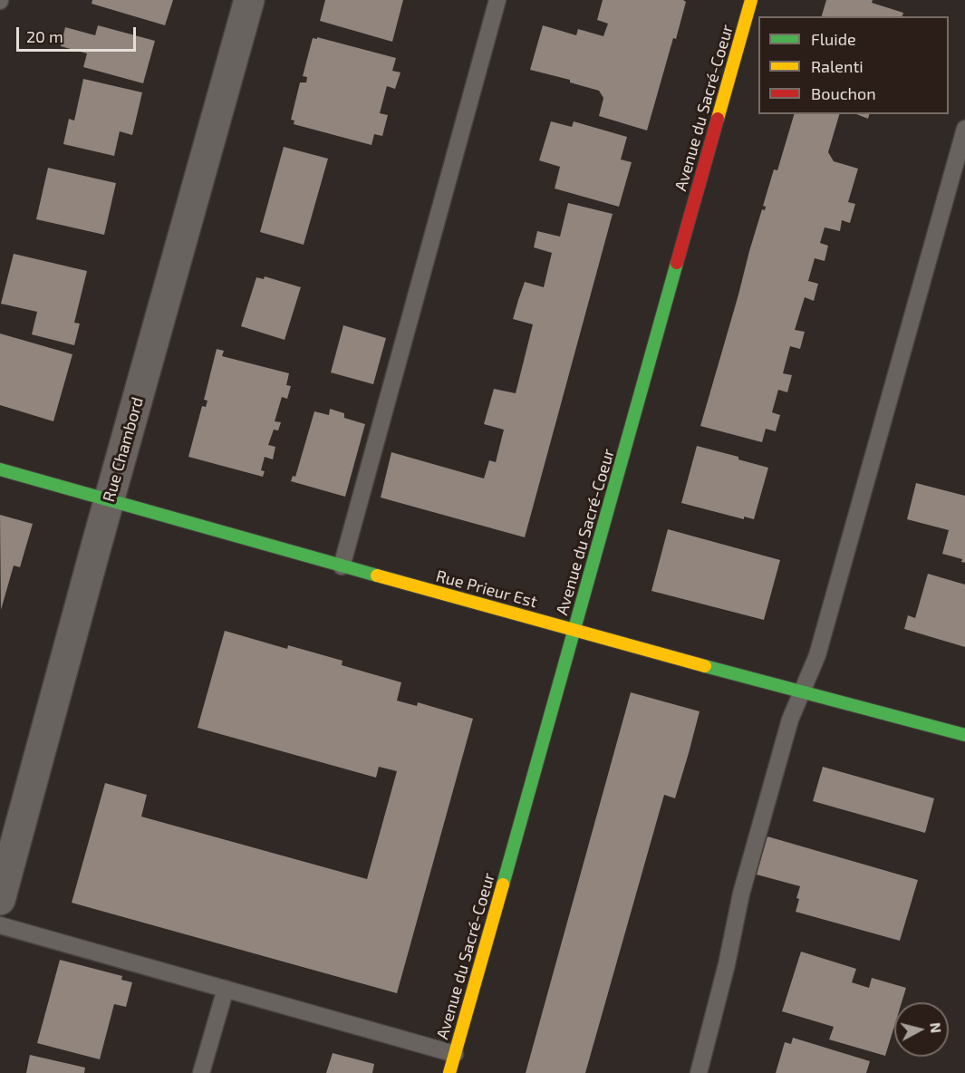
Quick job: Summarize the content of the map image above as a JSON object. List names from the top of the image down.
{
  "streets": {
    "street": ["Avenue du Sacré-Coeur", "Rue Chambord", "Rue Prieur Est"]
  },
  "crossings": [
    ["Avenue du Sacré-Coeur", "Rue Prieur Est"],
    ["Rue Chambord", "Rue Prieur Est"]
  ],
  "legend": ["Fluide", "Ralenti", "Bouchon"],
  "scale_bar": "20 m",
  "north": "right"
}
